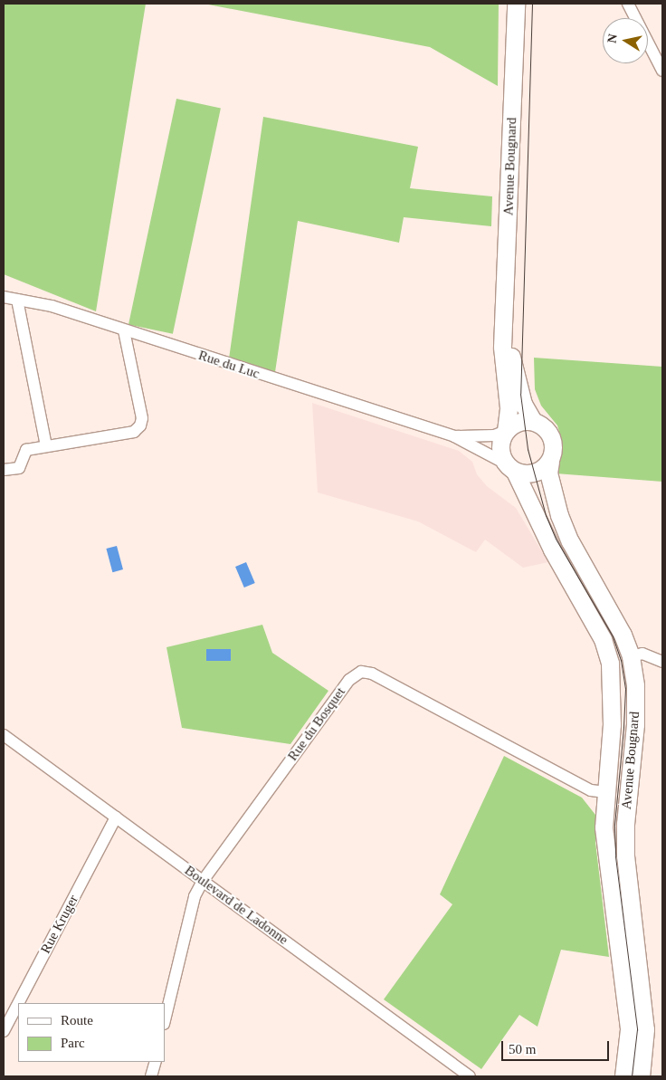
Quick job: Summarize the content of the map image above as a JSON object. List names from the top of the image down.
{
  "streets": {
    "main road": ["Avenue Bougnard"],
    "street": [
      "Rue du Luc",
      "Rue du Bosquet",
      "Boulevard de Ladonne",
      "Rue Kruger"
    ]
  },
  "crossings": [
    ["Avenue Bougnard", "Rue du Luc"],
    ["Avenue Bougnard", "Rue du Bosquet"],
    ["Rue du Bosquet", "Boulevard de Ladonne"],
    ["Boulevard de Ladonne", "Rue Kruger"]
  ],
  "legend": ["Route", "Parc"],
  "scale_bar": "50 m",
  "north": "left"
}
